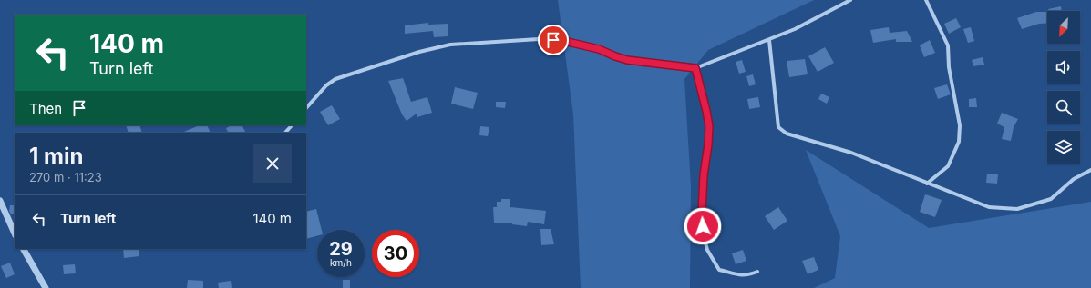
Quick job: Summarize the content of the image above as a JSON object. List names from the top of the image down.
{
  "north": "bottom left",
  "page": {
    "turn": ["140 m", "Turn left"],
    "then": "Then",
    "heading": ["1 min", "270 m · 11:23"],
    "list": [
      {
        "name": "Turn left",
        "value": "140 m"
      }
    ],
    "speed": "29 km/h",
    "limit": "30"
  }
}
